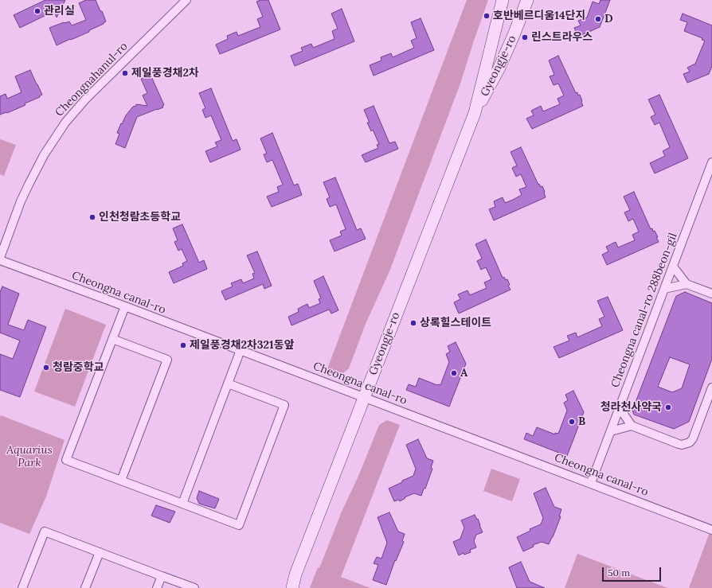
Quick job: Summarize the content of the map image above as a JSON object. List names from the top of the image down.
{
  "streets": {
    "main road": ["Gyeongje-ro"],
    "street": ["Cheongnahanul-ro", "Cheongna canal-ro", "Cheongna canal-ro 288beon-gil"]
  },
  "crossings": [
    ["Gyeongje-ro", "Cheongna canal-ro"],
    ["Cheongna canal-ro", "Cheongna canal-ro 288beon-gil"]
  ],
  "parks": ["Aquarius Park"],
  "places": [
    "관리실",
    "호반베르디움14단지",
    "D",
    "린스트라우스",
    "제일풍경채2차",
    "인천청람초등학교",
    "상록힐스테이트",
    "제일풍경채2차321동앞",
    "청람중학교",
    "A",
    "청라천사약국",
    "B"
  ],
  "scale_bar": "50 m"
}
